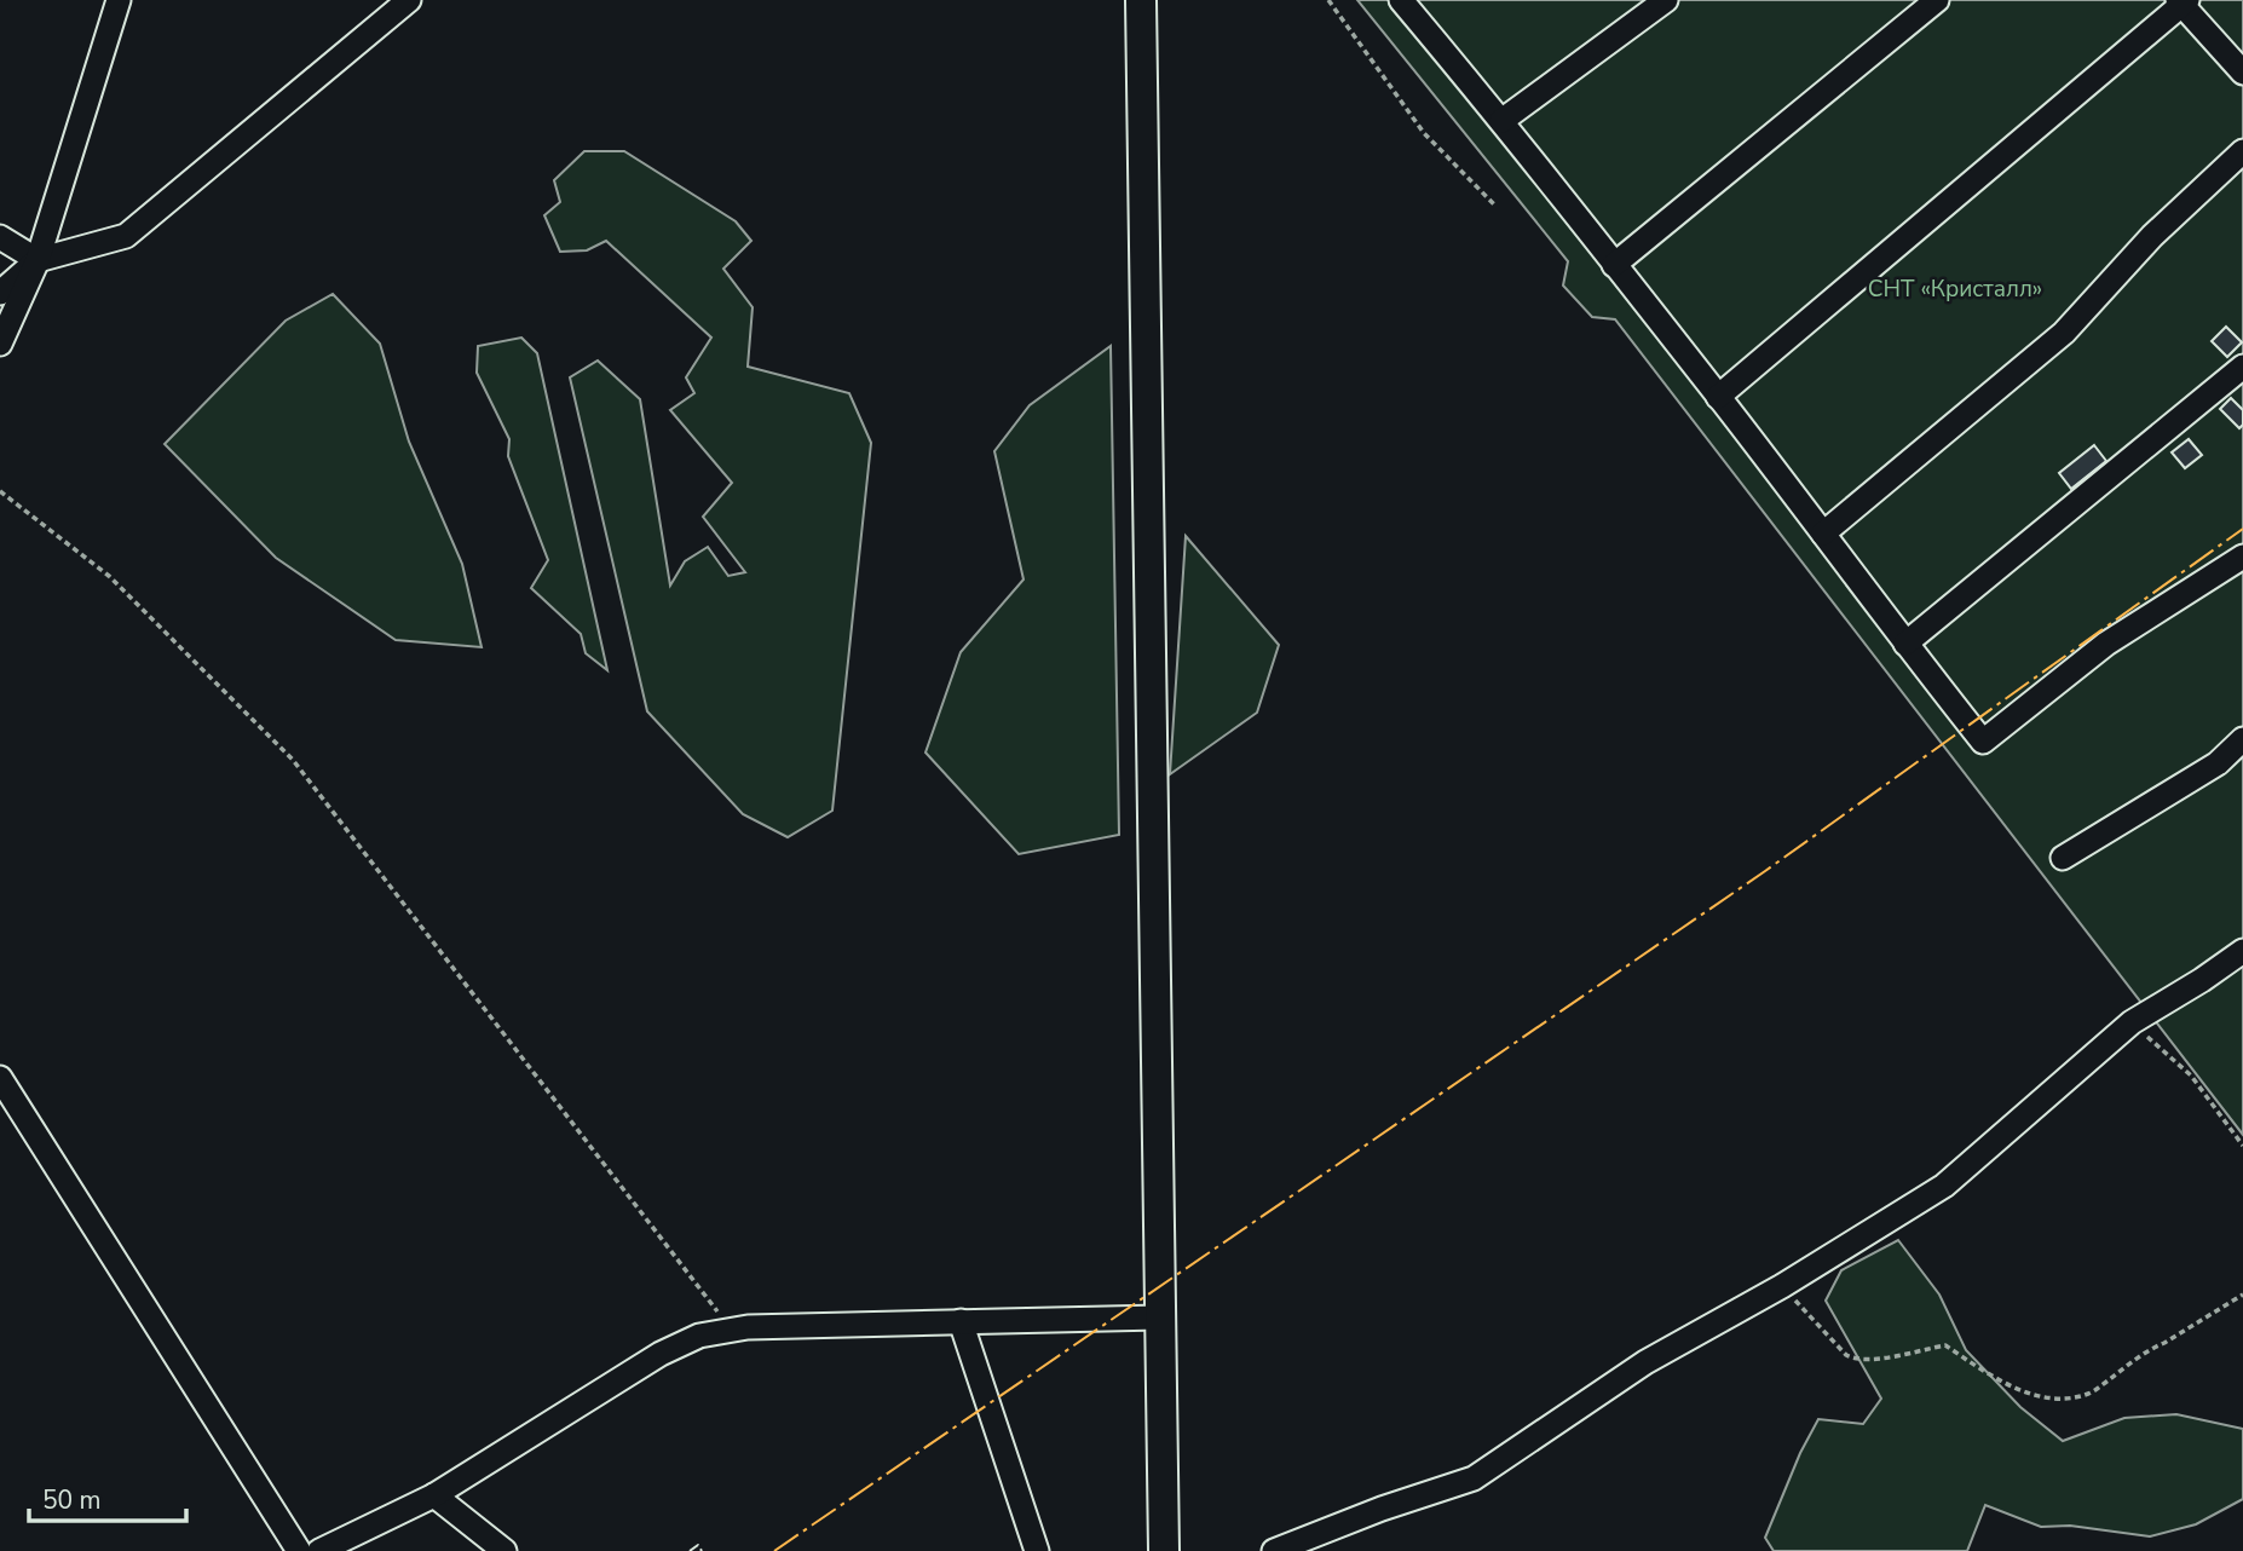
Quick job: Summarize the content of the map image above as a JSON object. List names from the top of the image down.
{
  "parks": ["СНТ «Кристалл»"],
  "scale_bar": "50 m"
}
